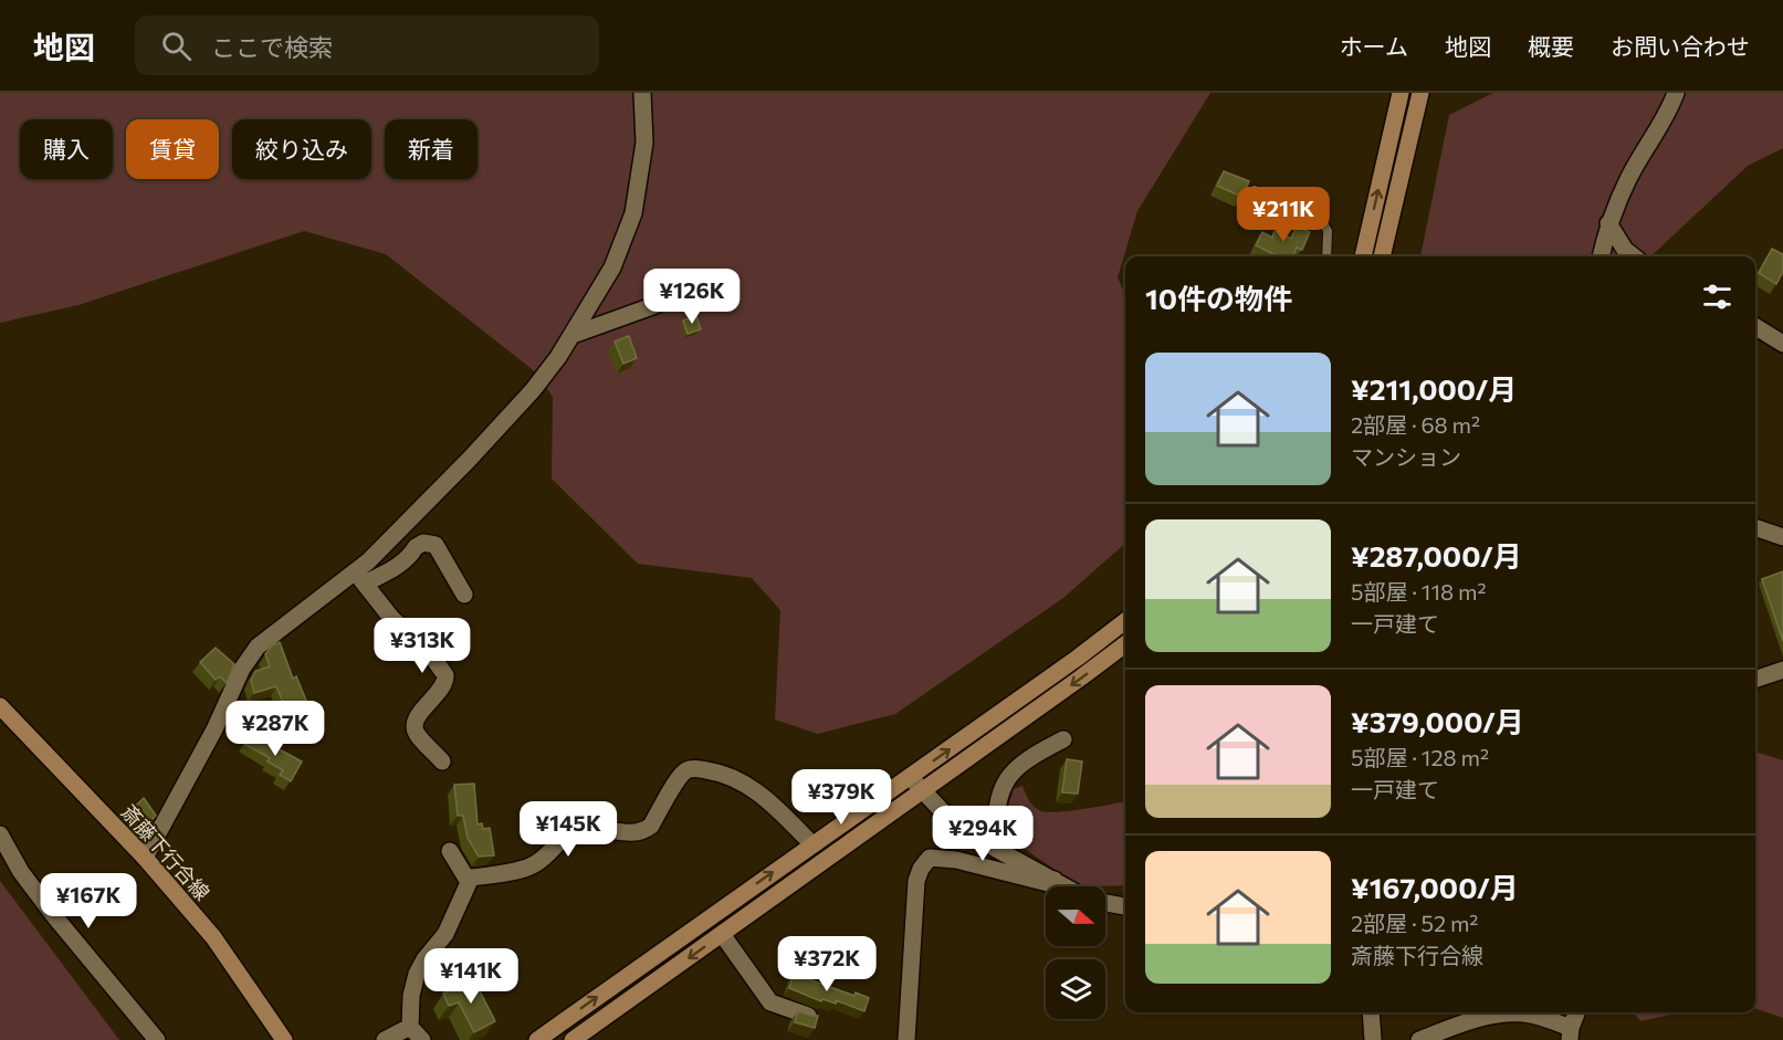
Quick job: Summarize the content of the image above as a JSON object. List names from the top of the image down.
{
  "streets": {
    "street": ["斎藤下行合線"]
  },
  "north": "right",
  "page": {
    "header": "地図",
    "search": "ここで検索",
    "nav": [
      "ホーム",
      "地図",
      "概要",
      "お問い合わせ"
    ],
    "chip": [
      "購入",
      "賃貸",
      "絞り込み",
      "新着"
    ],
    "price": [
      "¥211K",
      "¥126K",
      "¥313K",
      "¥287K",
      "¥379K",
      "¥145K",
      "¥294K",
      "¥167K",
      "¥372K",
      "¥141K"
    ],
    "heading": "10件の物件",
    "list": [
      {
        "name": "¥211,000/月",
        "note": "2部屋 · 68 m² · マンション"
      },
      {
        "name": "¥287,000/月",
        "note": "5部屋 · 118 m² · 一戸建て"
      },
      {
        "name": "¥379,000/月",
        "note": "5部屋 · 128 m² · 一戸建て"
      },
      {
        "name": "¥167,000/月",
        "note": "2部屋 · 52 m² · 斎藤下行合線"
      }
    ]
  }
}
